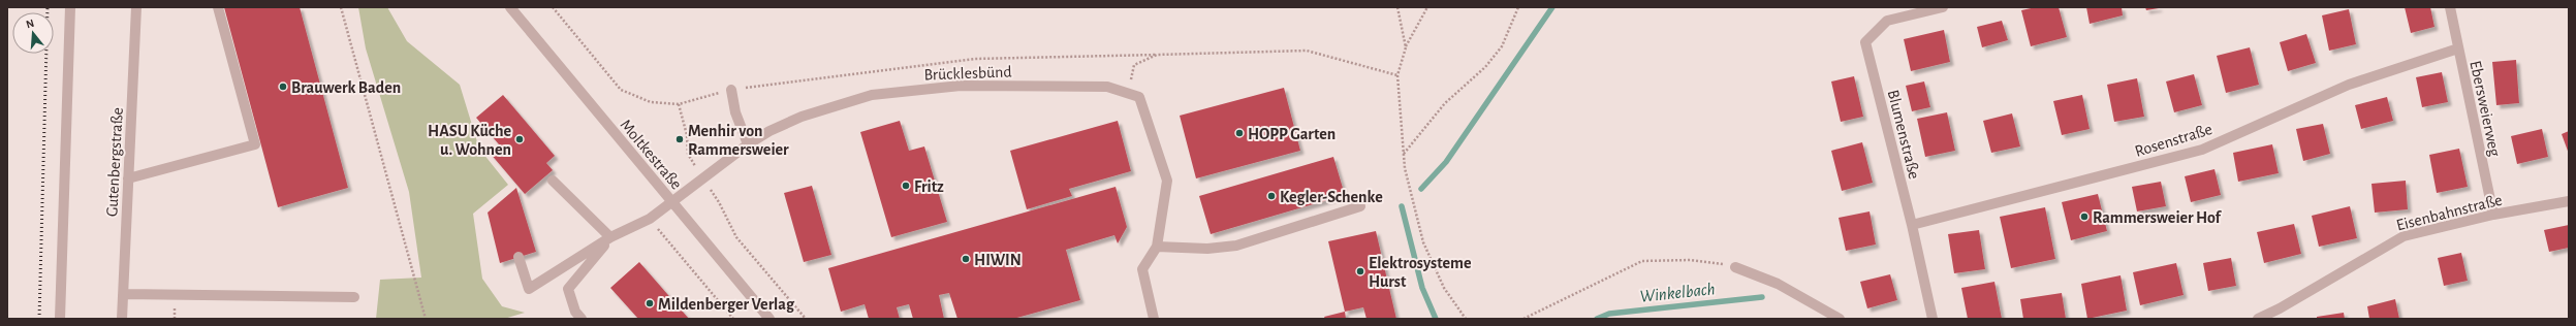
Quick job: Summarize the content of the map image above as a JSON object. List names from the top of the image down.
{
  "streets": {
    "street": [
      "Brücklesbünd",
      "Ebersweierweg",
      "Blumenstraße",
      "Rosenstraße",
      "Moltkestraße",
      "Gutenbergstraße",
      "Eisenbahnstraße"
    ]
  },
  "crossings": [
    ["Brücklesbünd", "Moltkestraße"],
    ["Ebersweierweg", "Rosenstraße"],
    ["Ebersweierweg", "Eisenbahnstraße"],
    ["Blumenstraße", "Rosenstraße"]
  ],
  "water": ["Winkelbach"],
  "places": [
    "Brauwerk Baden",
    "HOPP Garten",
    "HASU Küche u. Wohnen",
    "Menhir von Rammersweier",
    "Fritz",
    "Kegler-Schenke",
    "Rammersweier Hof",
    "HIWIN",
    "Elektrosysteme Hurst",
    "Mildenberger Verlag"
  ],
  "north": "top"
}
